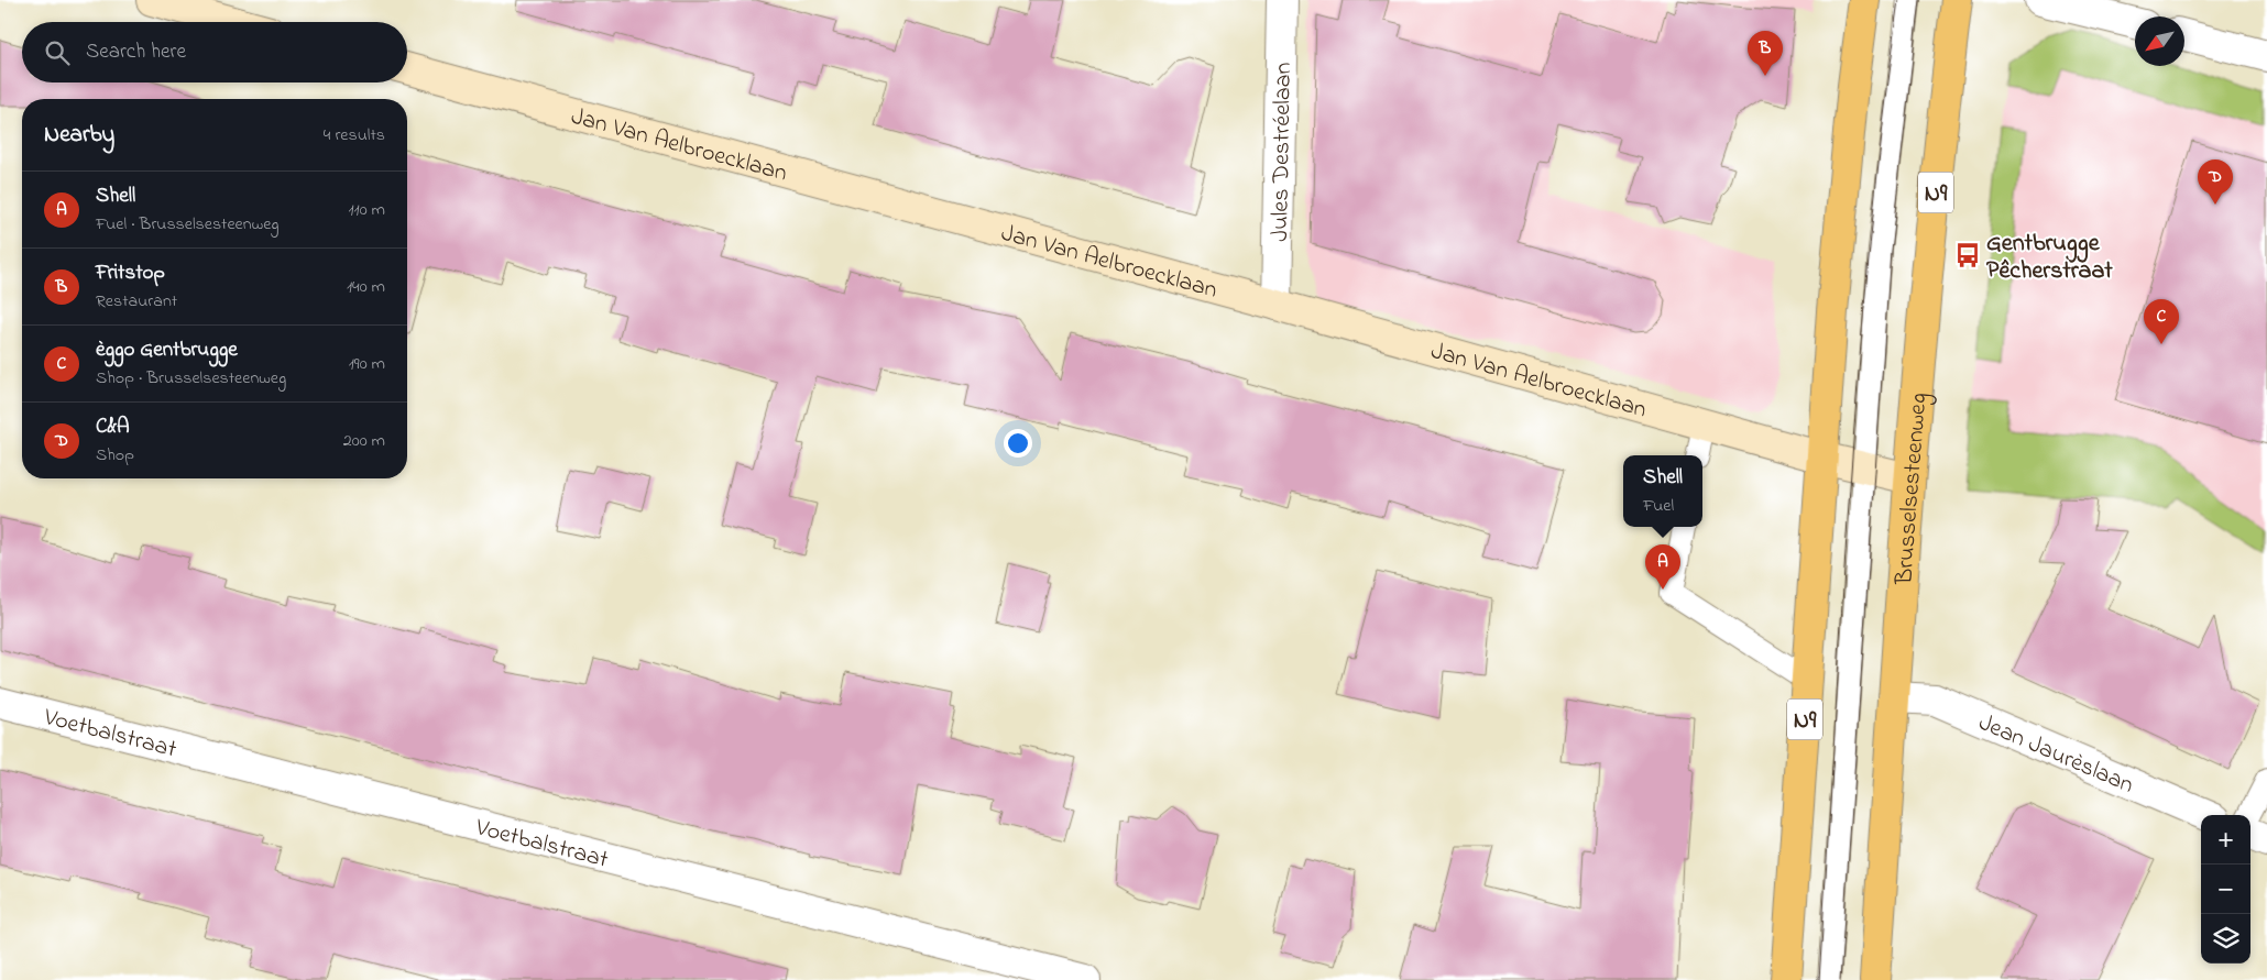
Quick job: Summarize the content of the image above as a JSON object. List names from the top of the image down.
{
  "streets": {
    "main road": ["N9", "Brusselsesteenweg"],
    "street": [
      "Jan Van Aelbroecklaan",
      "Jules Destréelaan",
      "Voetbalstraat",
      "Jean Jaurèslaan"
    ]
  },
  "crossings": [
    ["Jan Van Aelbroecklaan", "Jules Destréelaan"],
    ["Jan Van Aelbroecklaan", "N9"],
    ["Jan Van Aelbroecklaan", "Brusselsesteenweg"],
    ["Brusselsesteenweg", "Jean Jaurèslaan"]
  ],
  "places": {
    "bus stop": ["Gentbrugge Pêcherstraat"]
  },
  "north": "bottom left",
  "page": {
    "search": "Search here",
    "pins": [
      "B",
      "D",
      "C",
      "A"
    ],
    "heading": ["Nearby", "4 results"],
    "list": [
      {
        "mark": "A",
        "name": "Shell",
        "note": "Fuel · Brusselsesteenweg",
        "value": "110 m"
      },
      {
        "mark": "B",
        "name": "Fritstop",
        "note": "Restaurant",
        "value": "140 m"
      },
      {
        "mark": "C",
        "name": "èggo Gentbrugge",
        "note": "Shop · Brusselsesteenweg",
        "value": "190 m"
      },
      {
        "mark": "D",
        "name": "C&A",
        "note": "Shop",
        "value": "200 m"
      }
    ],
    "popup": ["Shell", "Fuel"],
    "map_buttons": ["+", "−"]
  }
}
